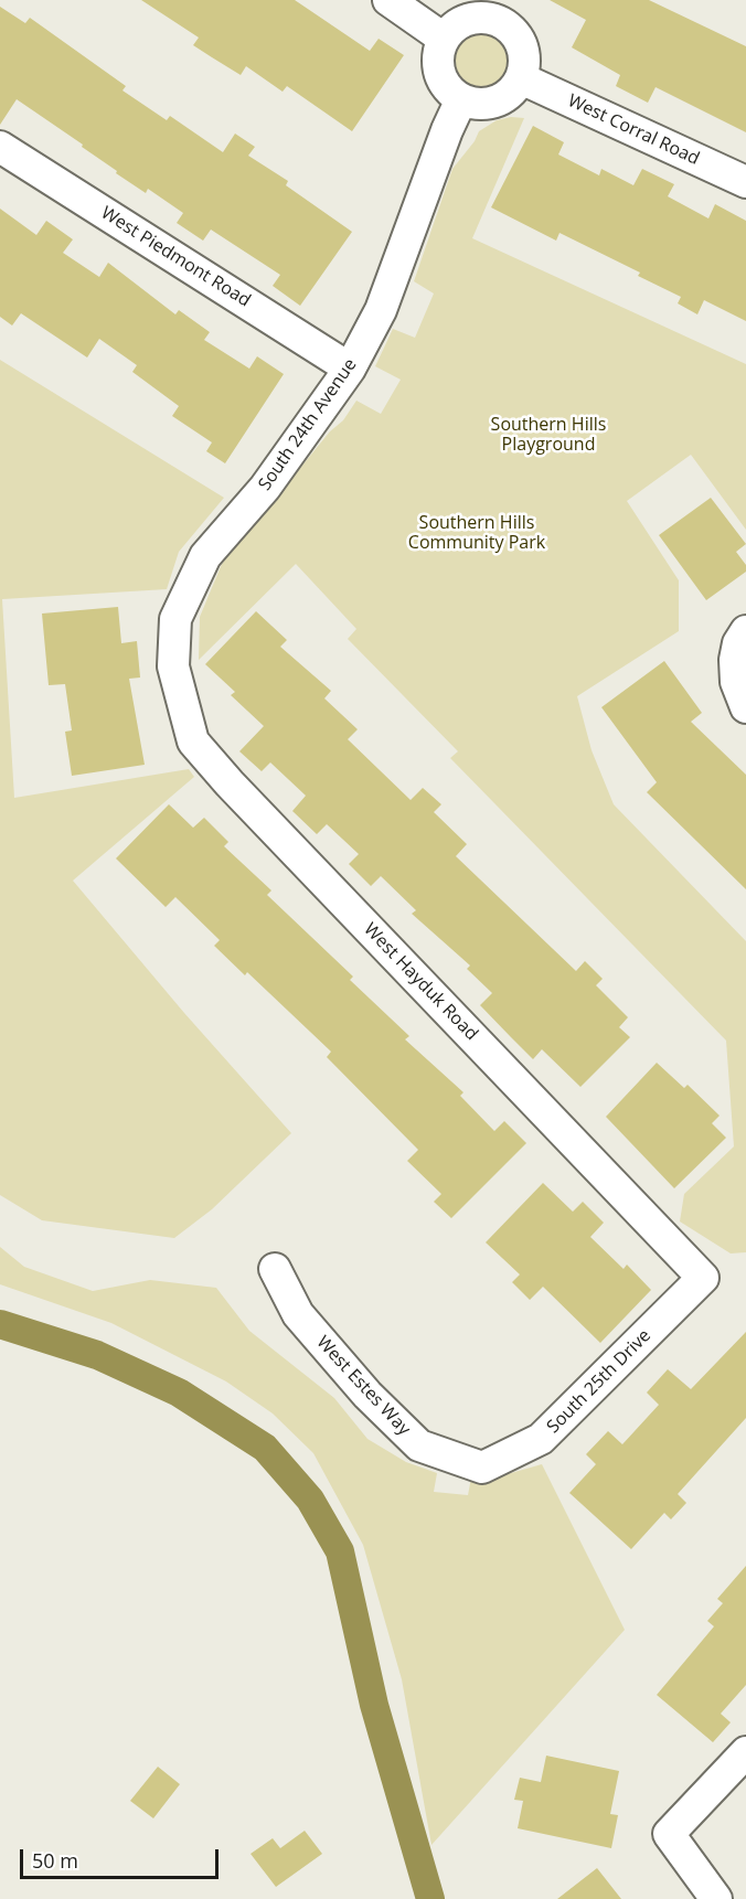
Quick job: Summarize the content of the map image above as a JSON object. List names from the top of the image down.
{
  "streets": {
    "street": [
      "West Corral Road",
      "West Piedmont Road",
      "South 24th Avenue",
      "West Hayduk Road",
      "South 25th Drive",
      "West Estes Way"
    ]
  },
  "crossings": [
    ["West Corral Road", "South 24th Avenue"],
    ["West Piedmont Road", "South 24th Avenue"],
    ["South 24th Avenue", "West Hayduk Road"],
    ["West Hayduk Road", "South 25th Drive"],
    ["South 25th Drive", "West Estes Way"]
  ],
  "parks": ["Southern Hills Playground", "Southern Hills Community Park"],
  "scale_bar": "50 m"
}
